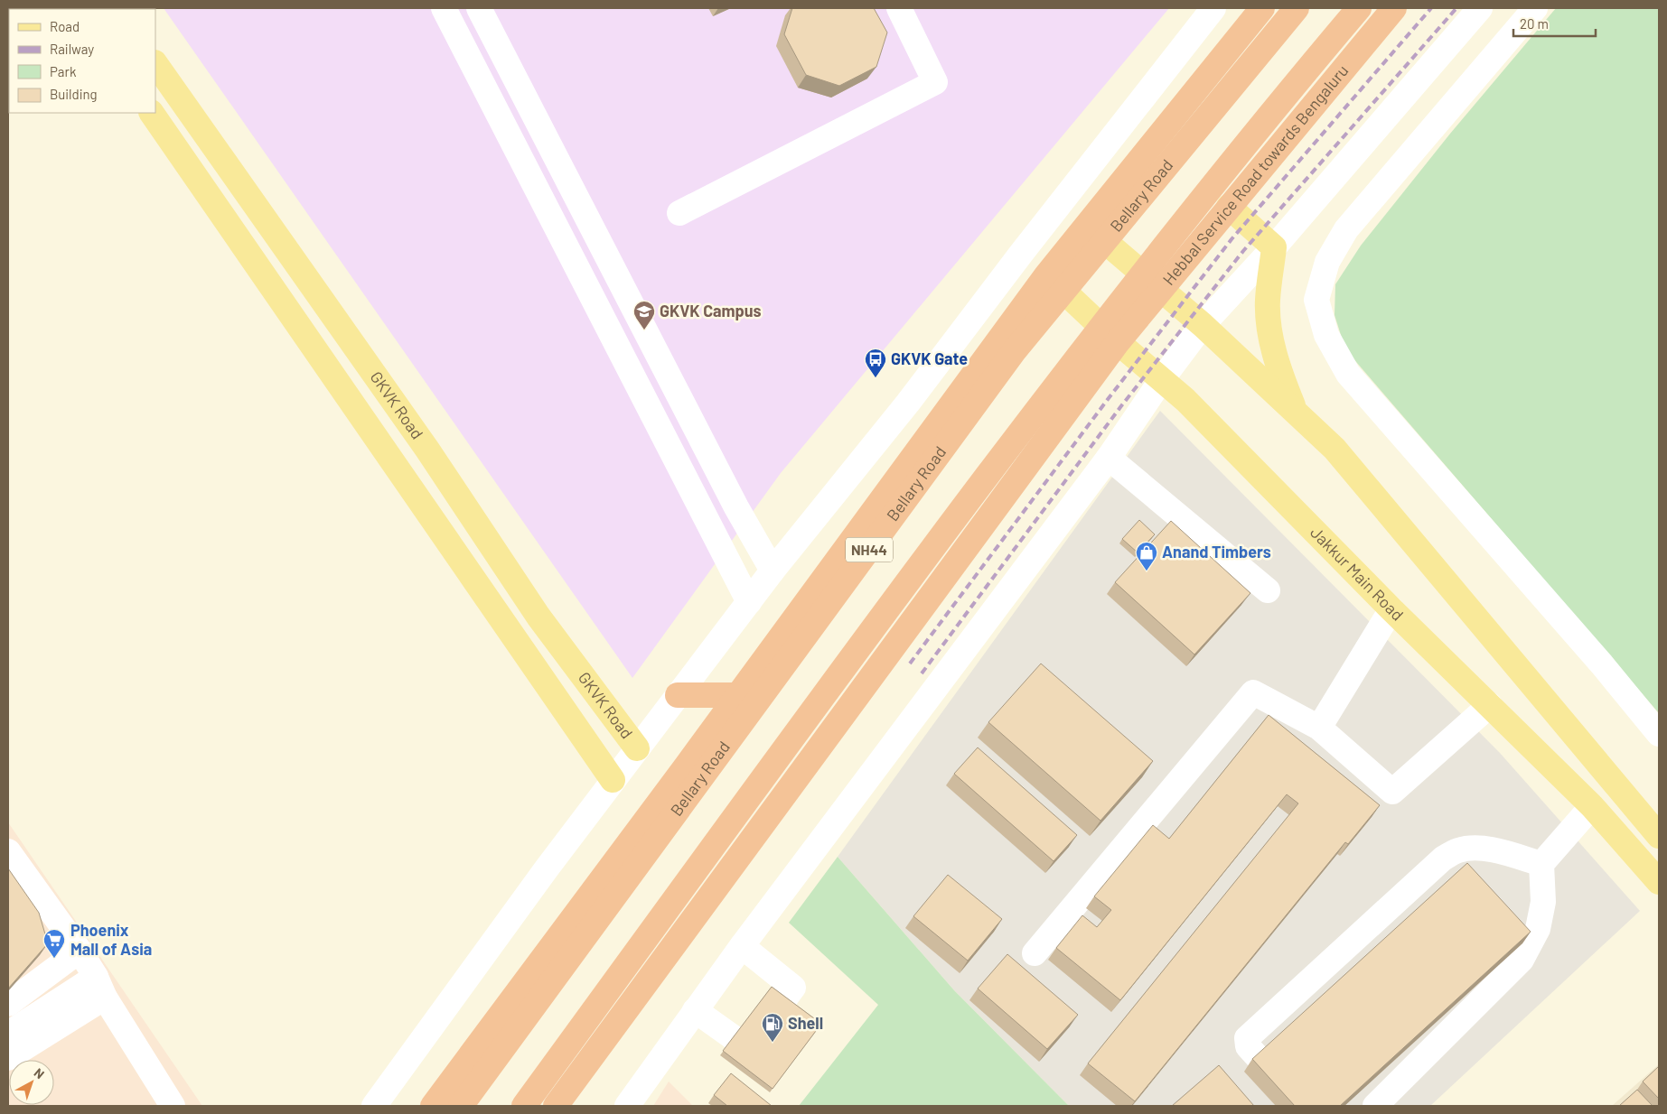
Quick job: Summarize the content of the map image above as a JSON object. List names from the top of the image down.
{
  "streets": {
    "highway": ["Hebbal Service Road towards Bengaluru", "Bellary Road", "NH44"],
    "main road": ["GKVK Road", "Jakkur Main Road"]
  },
  "crossings": [
    ["Hebbal Service Road towards Bengaluru", "Jakkur Main Road"],
    ["Bellary Road", "Jakkur Main Road"]
  ],
  "places": {
    "school or university": ["GKVK Campus"],
    "bus stop": ["GKVK Gate"],
    "shop": ["Anand Timbers"],
    "supermarket": ["Phoenix Mall of Asia"],
    "fuel station": ["Shell"]
  },
  "legend": [
    "Road",
    "Railway",
    "Park",
    "Building"
  ],
  "scale_bar": "20 m",
  "north": "top right"
}
